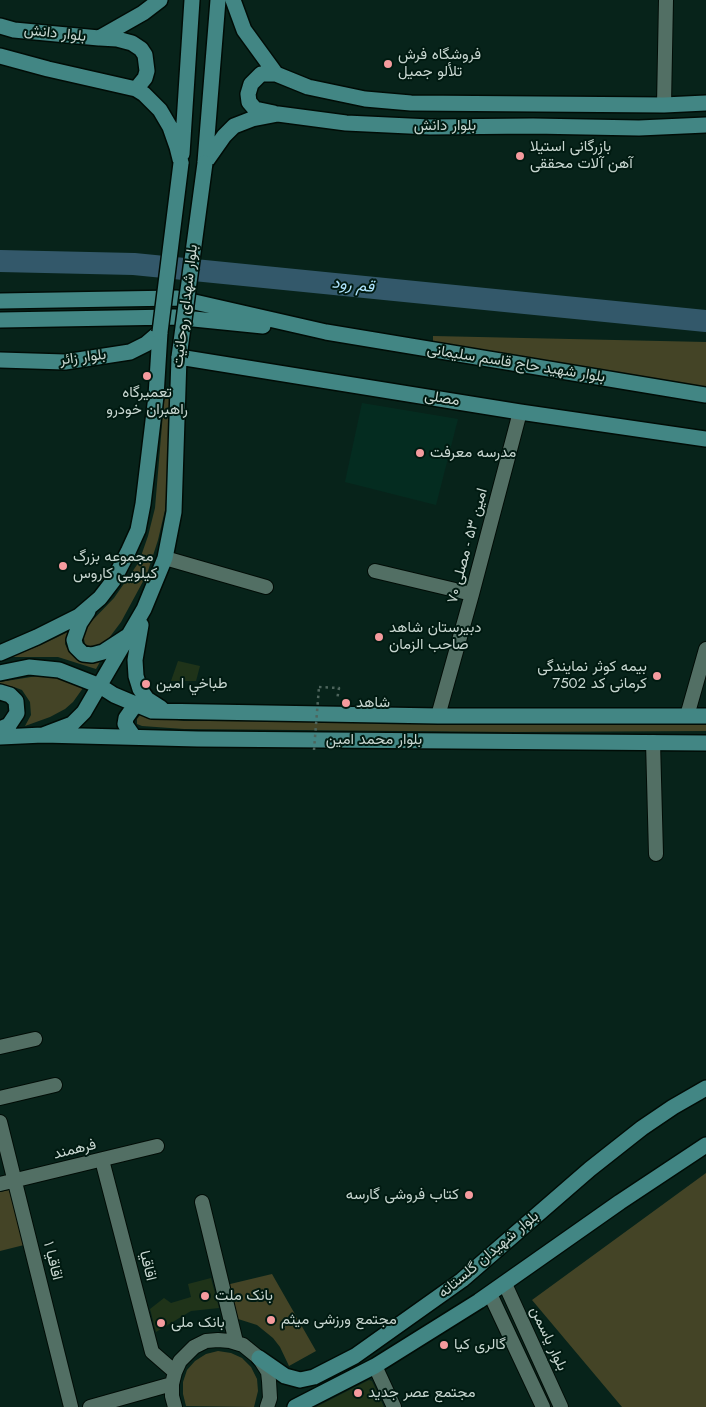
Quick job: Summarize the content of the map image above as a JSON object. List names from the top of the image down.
{
  "streets": {
    "main road": [
      "بلوار دانش",
      "بلوار شهدای روحانیت",
      "بلوار زائر",
      "بلوار شهید حاج قاسم سلیمانی",
      "مصلی",
      "بلوار محمد امین",
      "بلوار شهیدان گلستانه"
    ],
    "street": [
      "امین ۵۳ - مصلی ۷۰",
      "فرهمند",
      "اقاقیا ۱",
      "اقاقیا",
      "بلوار یاسمن"
    ]
  },
  "crossings": [
    ["بلوار دانش", "بلوار شهدای روحانیت"],
    ["بلوار شهدای روحانیت", "بلوار زائر"],
    ["بلوار شهدای روحانیت", "مصلی"],
    ["مصلی", "امین ۵۳ - مصلی ۷۰"],
    ["امین ۵۳ - مصلی ۷۰", "بلوار محمد امین"],
    ["فرهمند", "اقاقیا ۱"],
    ["فرهمند", "اقاقیا"],
    ["بلوار شهیدان گلستانه", "بلوار یاسمن"]
  ],
  "water": ["قم رود"],
  "places": [
    "فروشگاه فرش تلألو جمیل",
    "بازرگانی استیلا آهن آلات محققی",
    "تعمیرگاه راهبران خودرو",
    "مدرسه معرفت",
    "مجموعه بزرگ کیلویی کاروس",
    "دبیرستان شاهد صاحب الزمان",
    "بیمه کوثر نمایندگی کرمانی کد 7502",
    "طباخي امين",
    "شاهد",
    "کتاب فروشی گارسه",
    "بانک ملت",
    "مجتمع ورزشی میثم",
    "بانک ملی",
    "گالری کیا",
    "مجتمع عصر جدید"
  ]
}
